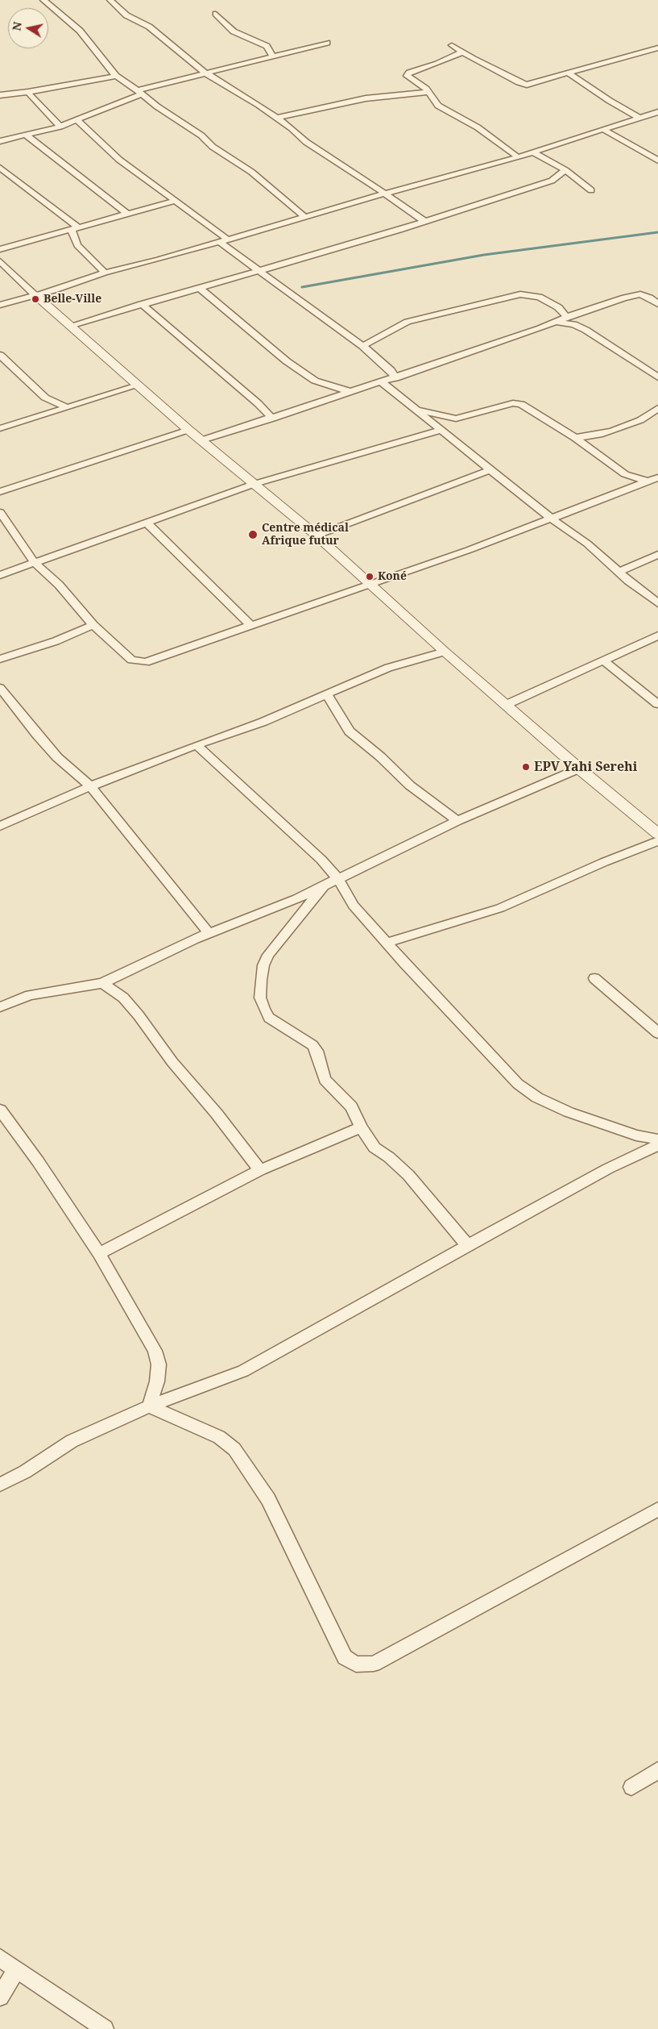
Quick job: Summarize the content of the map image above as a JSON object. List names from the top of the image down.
{
  "places": [
    "Belle-Ville",
    "Centre médical Afrique futur",
    "Koné",
    "EPV Yahi Serehi"
  ],
  "north": "left"
}
